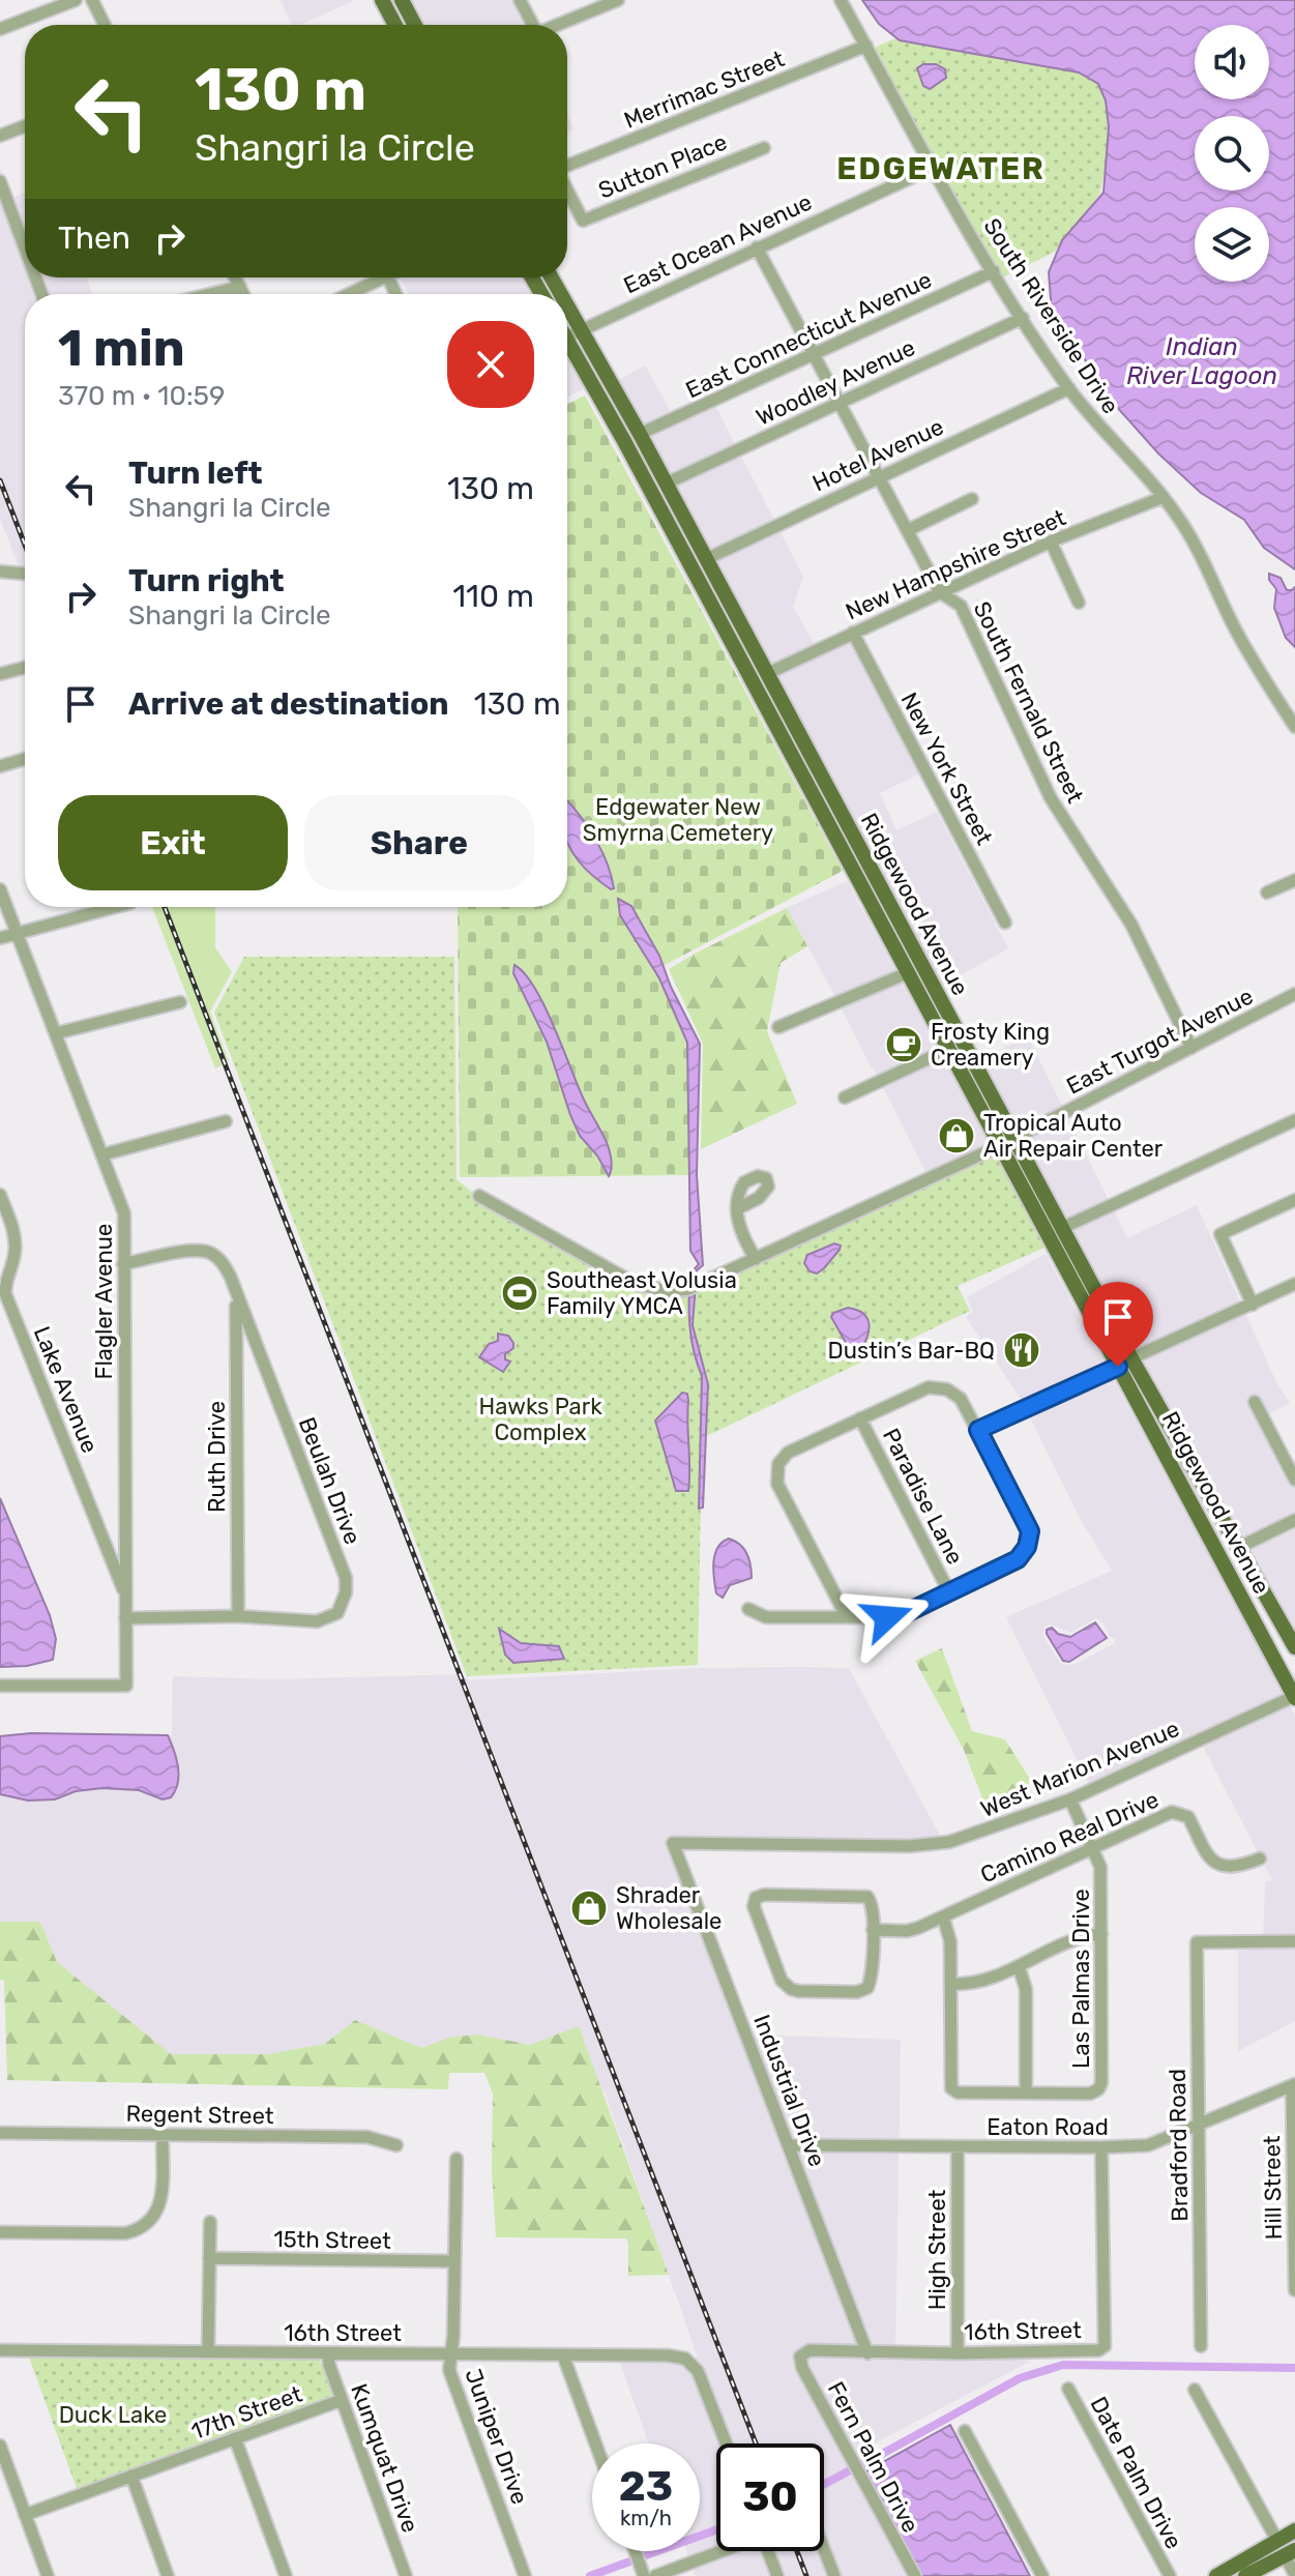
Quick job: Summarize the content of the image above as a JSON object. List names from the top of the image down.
{
  "streets": {
    "main road": ["Ridgewood Avenue"],
    "street": [
      "Merrimac Street",
      "Sutton Place",
      "East Ocean Avenue",
      "South Riverside Drive",
      "East Connecticut Avenue",
      "Woodley Avenue",
      "Hotel Avenue",
      "New Hampshire Street",
      "South Fernald Street",
      "New York Street",
      "East Turgot Avenue",
      "Flagler Avenue",
      "Lake Avenue",
      "Ruth Drive",
      "Beulah Drive",
      "Paradise Lane",
      "West Marion Avenue",
      "Camino Real Drive",
      "Las Palmas Drive",
      "Industrial Drive",
      "Regent Street",
      "Eaton Road",
      "Bradford Road",
      "Hill Street",
      "15th Street",
      "High Street",
      "16th Street",
      "17th Street",
      "Juniper Drive",
      "Fern Palm Drive",
      "Kumquat Drive",
      "Date Palm Drive"
    ]
  },
  "crossings": [
    ["Merrimac Street", "South Riverside Drive"],
    ["East Ocean Avenue", "South Riverside Drive"],
    ["East Ocean Avenue", "South Fernald Street"],
    ["East Ocean Avenue", "Ridgewood Avenue"],
    ["South Riverside Drive", "East Connecticut Avenue"],
    ["South Riverside Drive", "Woodley Avenue"],
    ["South Riverside Drive", "Hotel Avenue"],
    ["South Riverside Drive", "New Hampshire Street"],
    ["East Connecticut Avenue", "South Fernald Street"],
    ["East Connecticut Avenue", "Ridgewood Avenue"],
    ["Woodley Avenue", "South Fernald Street"],
    ["Woodley Avenue", "Ridgewood Avenue"],
    ["Hotel Avenue", "South Fernald Street"],
    ["Hotel Avenue", "Ridgewood Avenue"],
    ["New Hampshire Street", "South Fernald Street"],
    ["New Hampshire Street", "New York Street"],
    ["New Hampshire Street", "Ridgewood Avenue"],
    ["South Fernald Street", "East Turgot Avenue"],
    ["Ridgewood Avenue", "East Turgot Avenue"],
    ["Ridgewood Avenue", "West Marion Avenue"],
    ["Flagler Avenue", "Lake Avenue"],
    ["Flagler Avenue", "Beulah Drive"],
    ["Ruth Drive", "Beulah Drive"],
    ["West Marion Avenue", "Las Palmas Drive"],
    ["West Marion Avenue", "Industrial Drive"],
    ["Camino Real Drive", "Las Palmas Drive"],
    ["Industrial Drive", "Eaton Road"],
    ["Industrial Drive", "16th Street"],
    ["Eaton Road", "Bradford Road"],
    ["Eaton Road", "Hill Street"],
    ["Eaton Road", "High Street"],
    ["Eaton Road", "16th Street"],
    ["15th Street", "Juniper Drive"],
    ["High Street", "16th Street"],
    ["16th Street", "Juniper Drive"],
    ["16th Street", "Fern Palm Drive"],
    ["16th Street", "Kumquat Drive"],
    ["17th Street", "Kumquat Drive"]
  ],
  "districts": ["EDGEWATER"],
  "water": ["Indian River Lagoon"],
  "parks": ["Edgewater New Smyrna Cemetery", "Hawks Park Complex", "Duck Lake"],
  "places": {
    "cafe": ["Frosty King Creamery"],
    "shop": ["Tropical Auto Air Repair Center", "Shrader Wholesale"],
    "sports": ["Southeast Volusia Family YMCA"],
    "restaurant": ["Dustin’s Bar-BQ"]
  },
  "page": {
    "turn": ["130 m", "Shangri la Circle"],
    "then": "Then",
    "heading": ["1 min", "370 m · 10:59"],
    "list": [
      {
        "name": "Turn left",
        "note": "Shangri la Circle",
        "value": "130 m"
      },
      {
        "name": "Turn right",
        "note": "Shangri la Circle",
        "value": "110 m"
      },
      {
        "name": "Arrive at destination",
        "value": "130 m"
      }
    ],
    "buttons": ["Exit", "Share"],
    "speed": "23 km/h",
    "limit": "30"
  }
}
